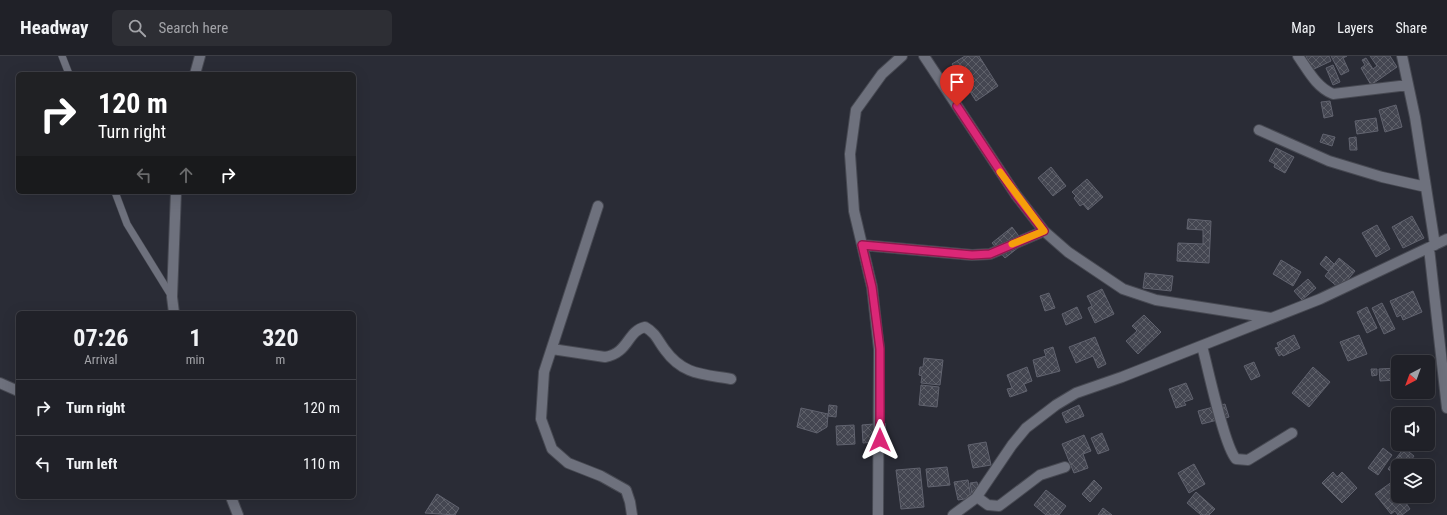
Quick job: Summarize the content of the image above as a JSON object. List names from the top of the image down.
{
  "north": "bottom left",
  "page": {
    "header": "Headway",
    "search": "Search here",
    "nav": ["Map", "Layers", "Share"],
    "turn": ["120 m", "Turn right"],
    "eta": [
      "07:26",
      "Arrival",
      "1",
      "min",
      "320",
      "m"
    ],
    "list": [
      {
        "name": "Turn right",
        "value": "120 m"
      },
      {
        "name": "Turn left",
        "value": "110 m"
      }
    ]
  }
}
